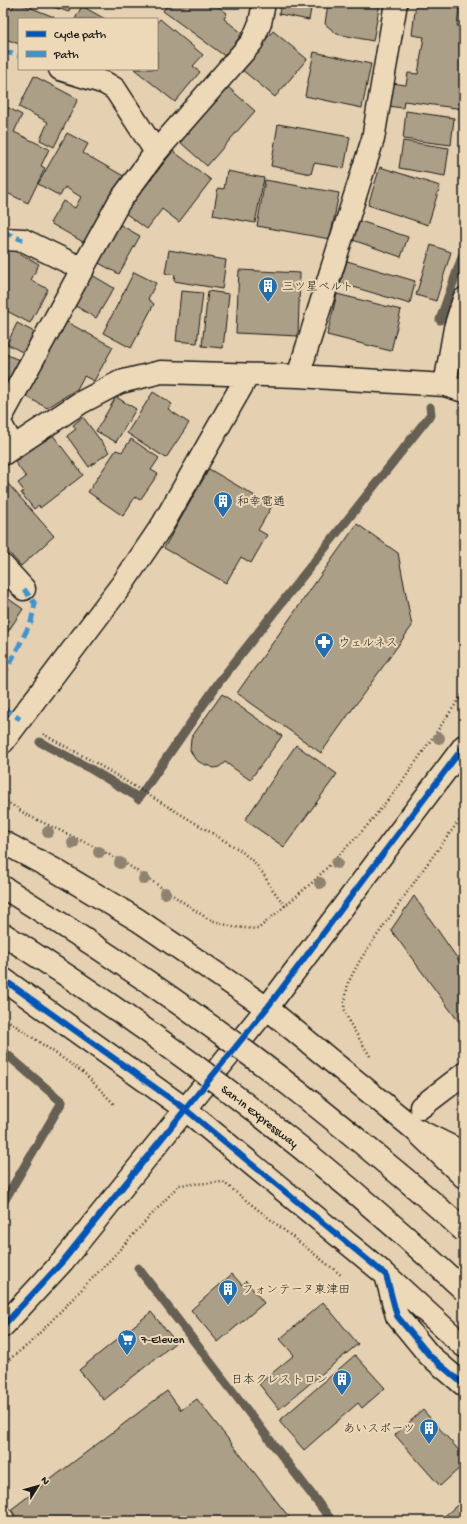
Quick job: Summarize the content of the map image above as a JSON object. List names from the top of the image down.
{
  "streets": {
    "main road": ["San-In Expressway"]
  },
  "places": {
    "building": [
      "三ツ星ベルト",
      "和幸電通",
      "フォンテーヌ東津田",
      "日本クレストロン",
      "あいスポーツ"
    ],
    "pharmacy": ["ウェルネス"],
    "supermarket": ["7-Eleven"]
  },
  "legend": ["Cycle path", "Path"],
  "north": "top right"
}
